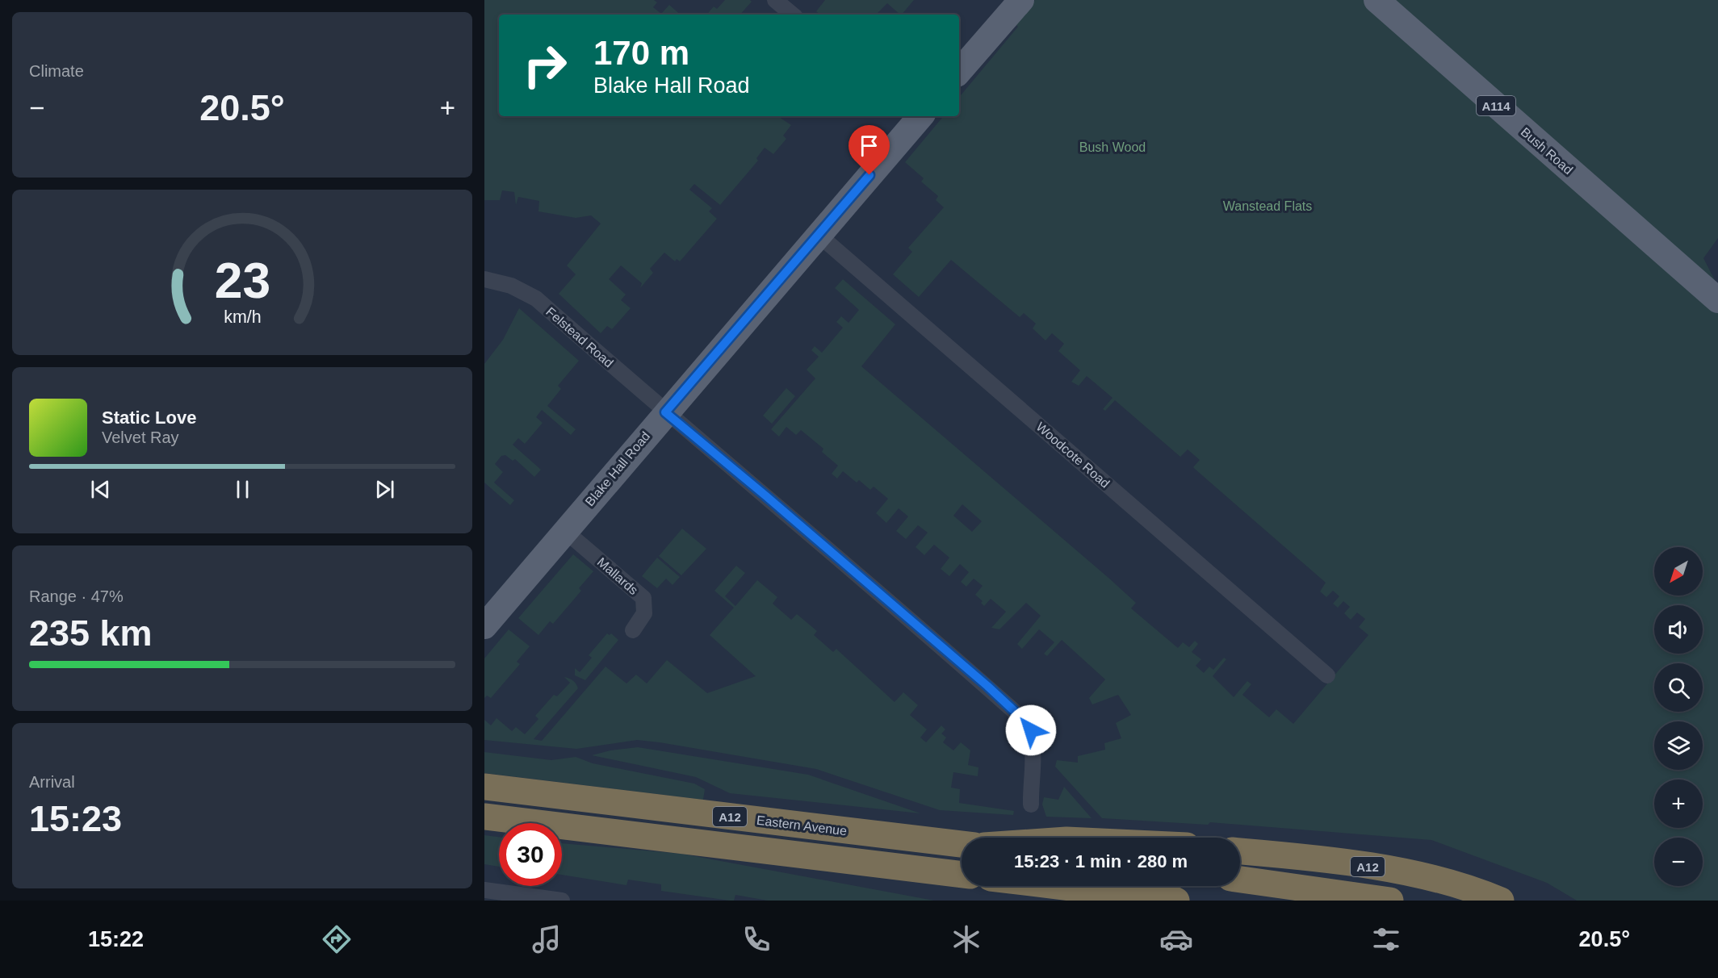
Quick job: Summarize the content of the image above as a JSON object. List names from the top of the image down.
{
  "streets": {
    "highway": ["A12", "Eastern Avenue"],
    "main road": ["A114", "Bush Road", "Blake Hall Road"],
    "street": ["Felstead Road", "Woodcote Road", "Mallards"]
  },
  "crossings": [
    ["Felstead Road", "Blake Hall Road"],
    ["Woodcote Road", "Blake Hall Road"],
    ["Blake Hall Road", "Mallards"]
  ],
  "parks": ["Bush Wood", "Wanstead Flats"],
  "north": "bottom left",
  "page": {
    "tile": [
      "Climate",
      ["Range · 47%", "235 km"],
      ["Arrival", "15:23"]
    ],
    "turn": ["170 m", "Blake Hall Road"],
    "heat": ["−", "20.5°", "+"],
    "song": ["Static Love", "Velvet Ray"],
    "map_buttons": ["+", "−"],
    "limit": "30",
    "trip": "15:23 · 1 min · 280 m",
    "tabs": ["15:22", "20.5°"],
    "gauge": ["23", "km/h"]
  }
}
